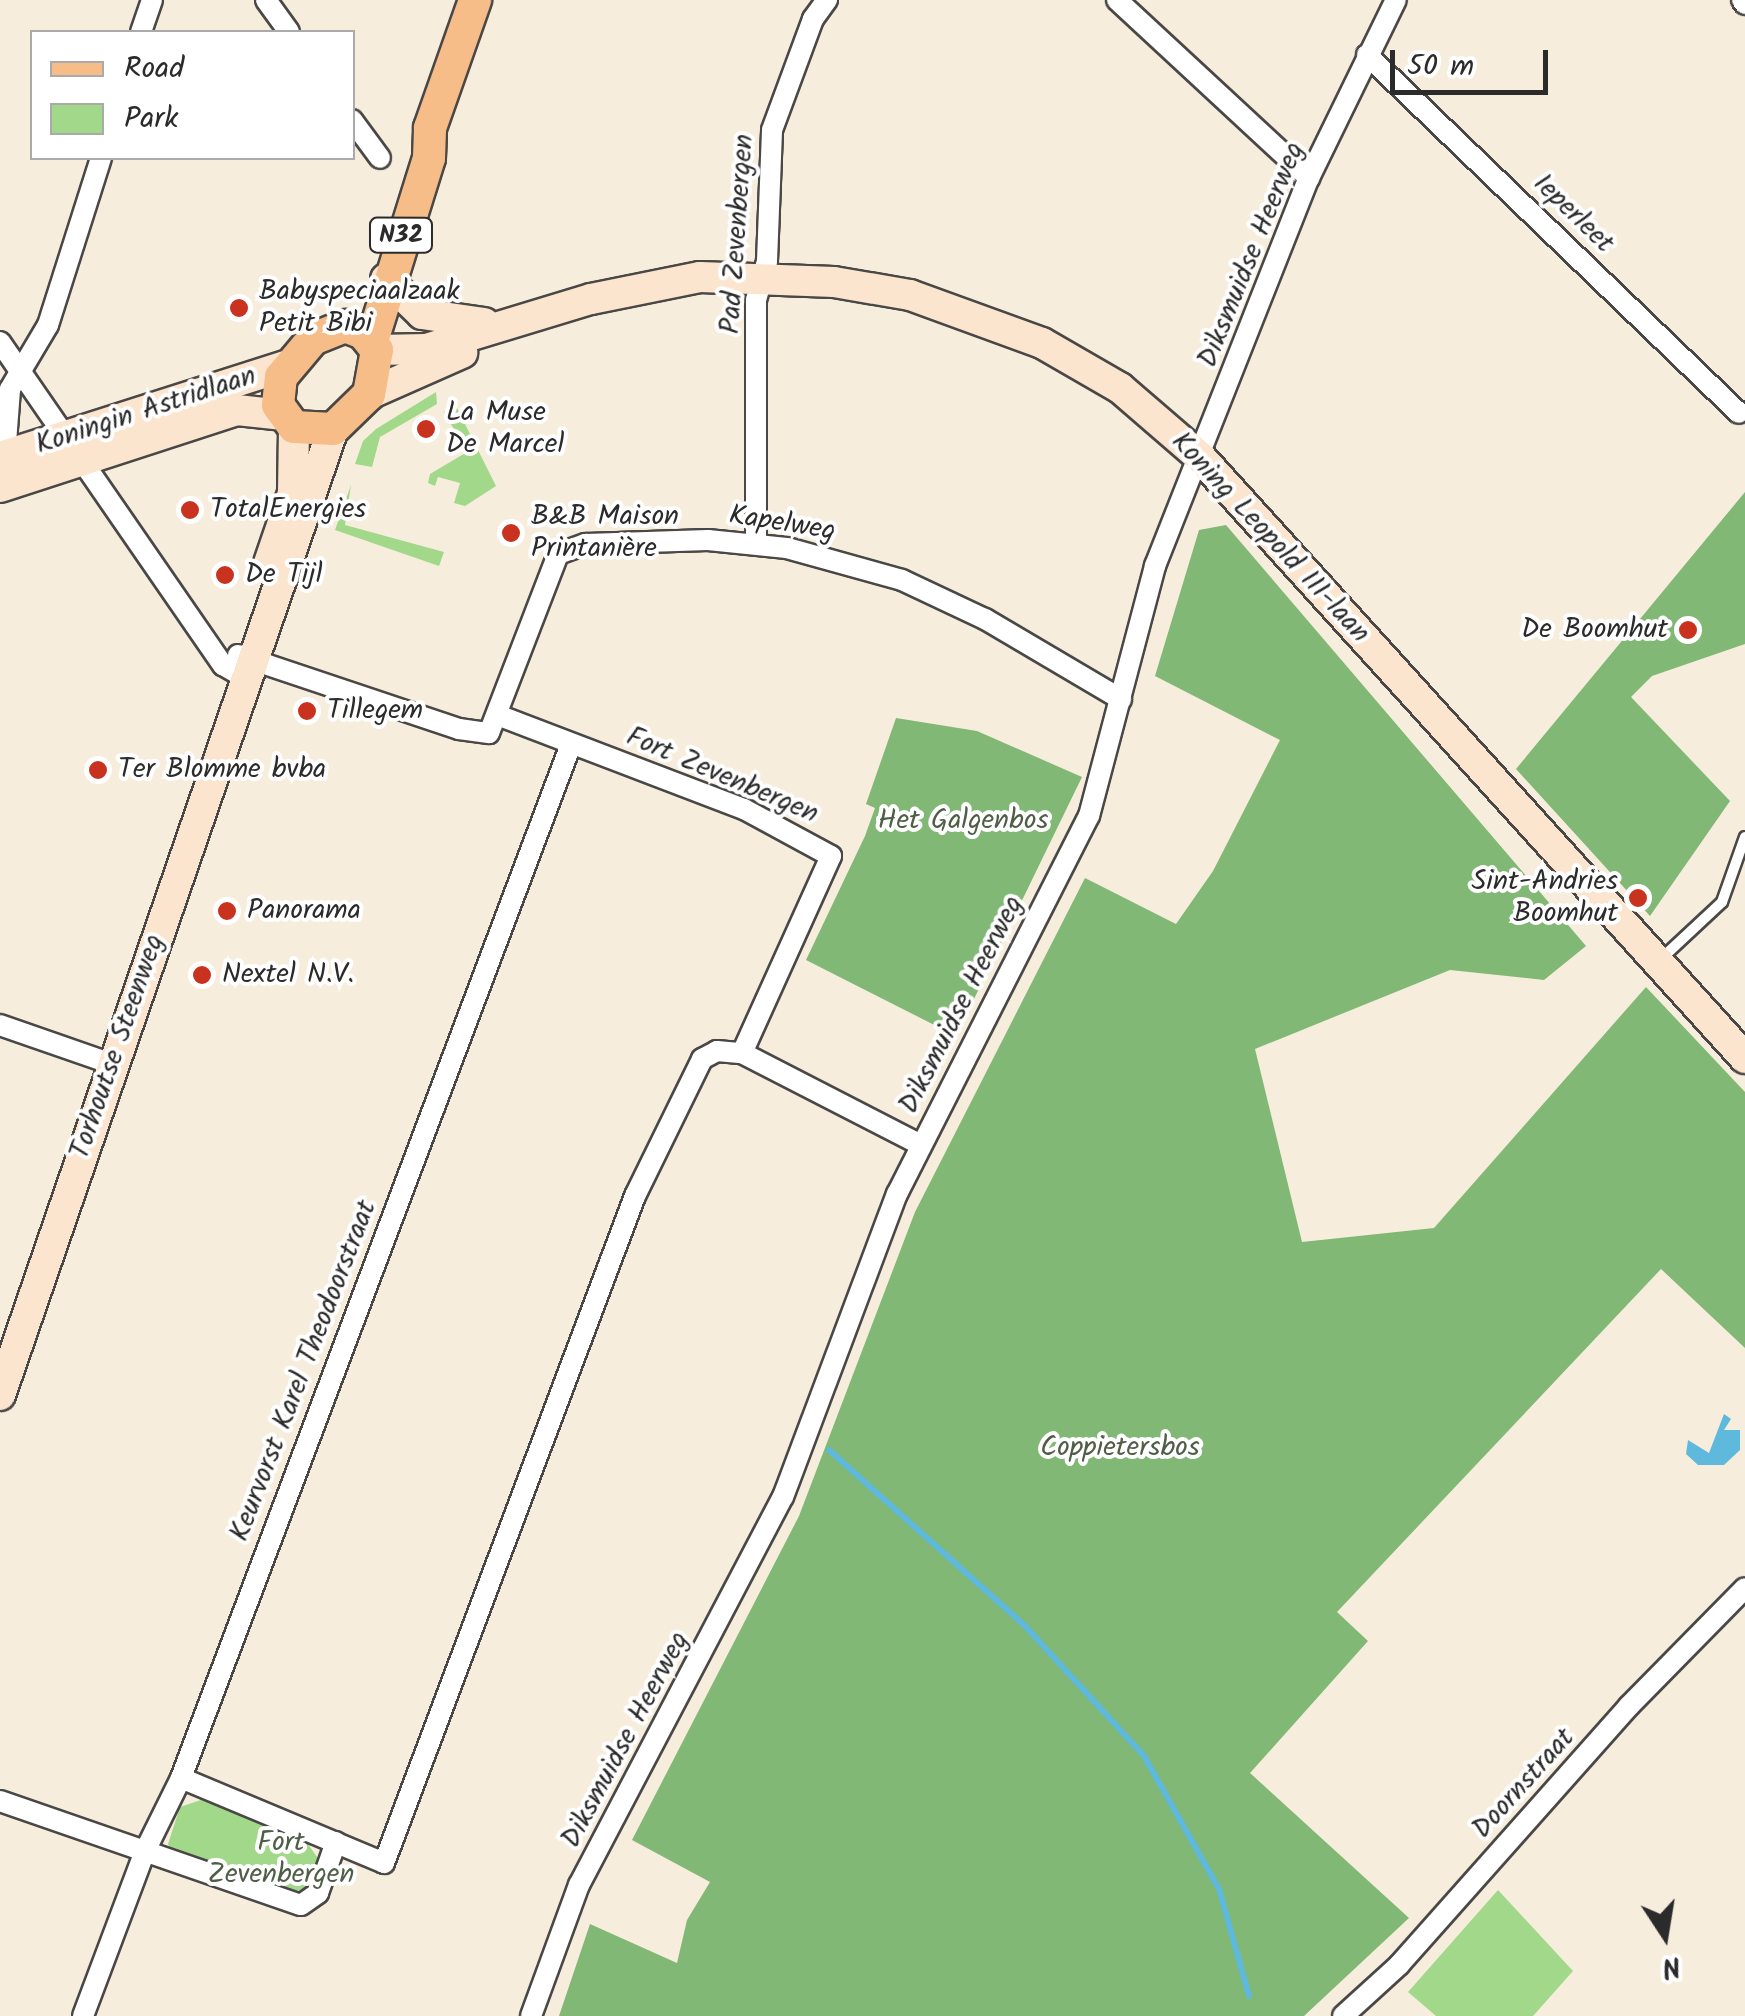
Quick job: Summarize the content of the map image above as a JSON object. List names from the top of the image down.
{
  "streets": {
    "main road": ["N32"],
    "street": [
      "Ieperleet",
      "Pad Zevenbergen",
      "Diksmuidse Heerweg",
      "Koningin Astridlaan",
      "Kapelweg",
      "Koning Leopold III-laan",
      "Fort Zevenbergen",
      "Torhoutse Steenweg",
      "Keurvorst Karel Theodoorstraat",
      "Doornstraat"
    ]
  },
  "crossings": [
    ["Ieperleet", "Diksmuidse Heerweg"],
    ["Pad Zevenbergen", "Kapelweg"],
    ["Pad Zevenbergen", "Koning Leopold III-laan"],
    ["N32", "Koningin Astridlaan"],
    ["N32", "Koning Leopold III-laan"],
    ["N32", "Torhoutse Steenweg"],
    ["Diksmuidse Heerweg", "Kapelweg"],
    ["Diksmuidse Heerweg", "Koning Leopold III-laan"],
    ["Koningin Astridlaan", "Koning Leopold III-laan"],
    ["Koningin Astridlaan", "Torhoutse Steenweg"],
    ["Kapelweg", "Fort Zevenbergen"],
    ["Koning Leopold III-laan", "Torhoutse Steenweg"],
    ["Fort Zevenbergen", "Keurvorst Karel Theodoorstraat"]
  ],
  "parks": ["Het Galgenbos", "Coppietersbos", "Fort Zevenbergen"],
  "places": [
    "Babyspeciaalzaak Petit Bibi",
    "La Muse De Marcel",
    "TotalEnergies",
    "B&B Maison Printanière",
    "De Tijl",
    "De Boomhut",
    "Tillegem",
    "Ter Blomme bvba",
    "Sint-Andries Boomhut",
    "Panorama",
    "Nextel N.V."
  ],
  "legend": ["Road", "Park"],
  "scale_bar": "50 m",
  "north": "bottom"
}
